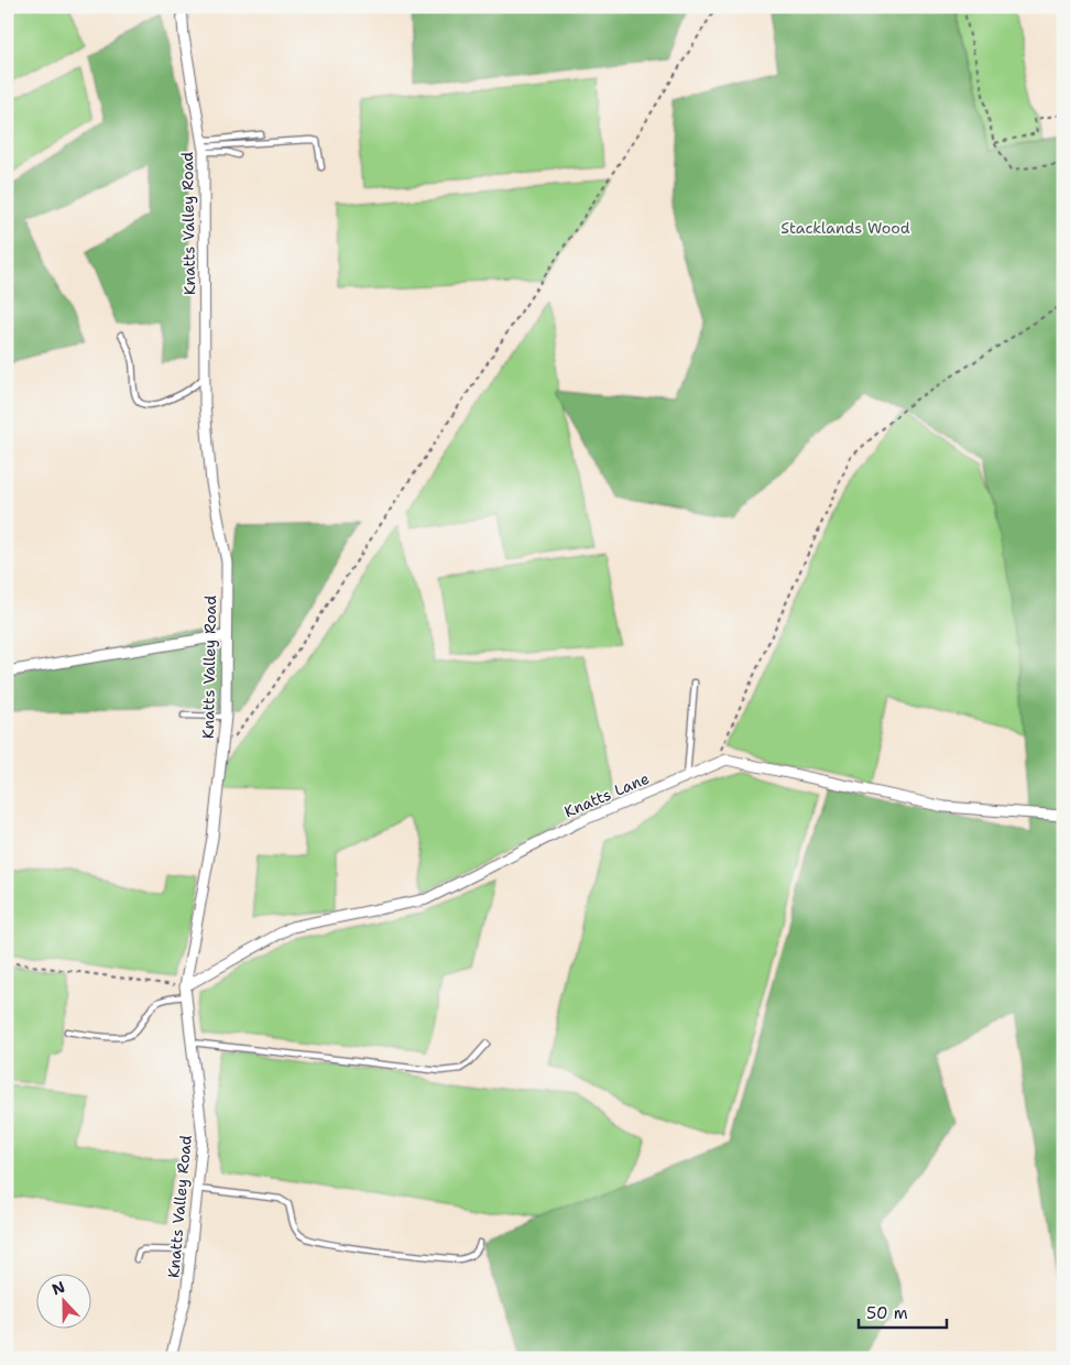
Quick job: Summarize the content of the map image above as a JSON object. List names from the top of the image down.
{
  "streets": {
    "street": ["Knatts Valley Road", "Knatts Lane"]
  },
  "crossings": [
    ["Knatts Valley Road", "Knatts Lane"]
  ],
  "parks": ["Stacklands Wood"],
  "scale_bar": "50 m",
  "north": "top"
}
